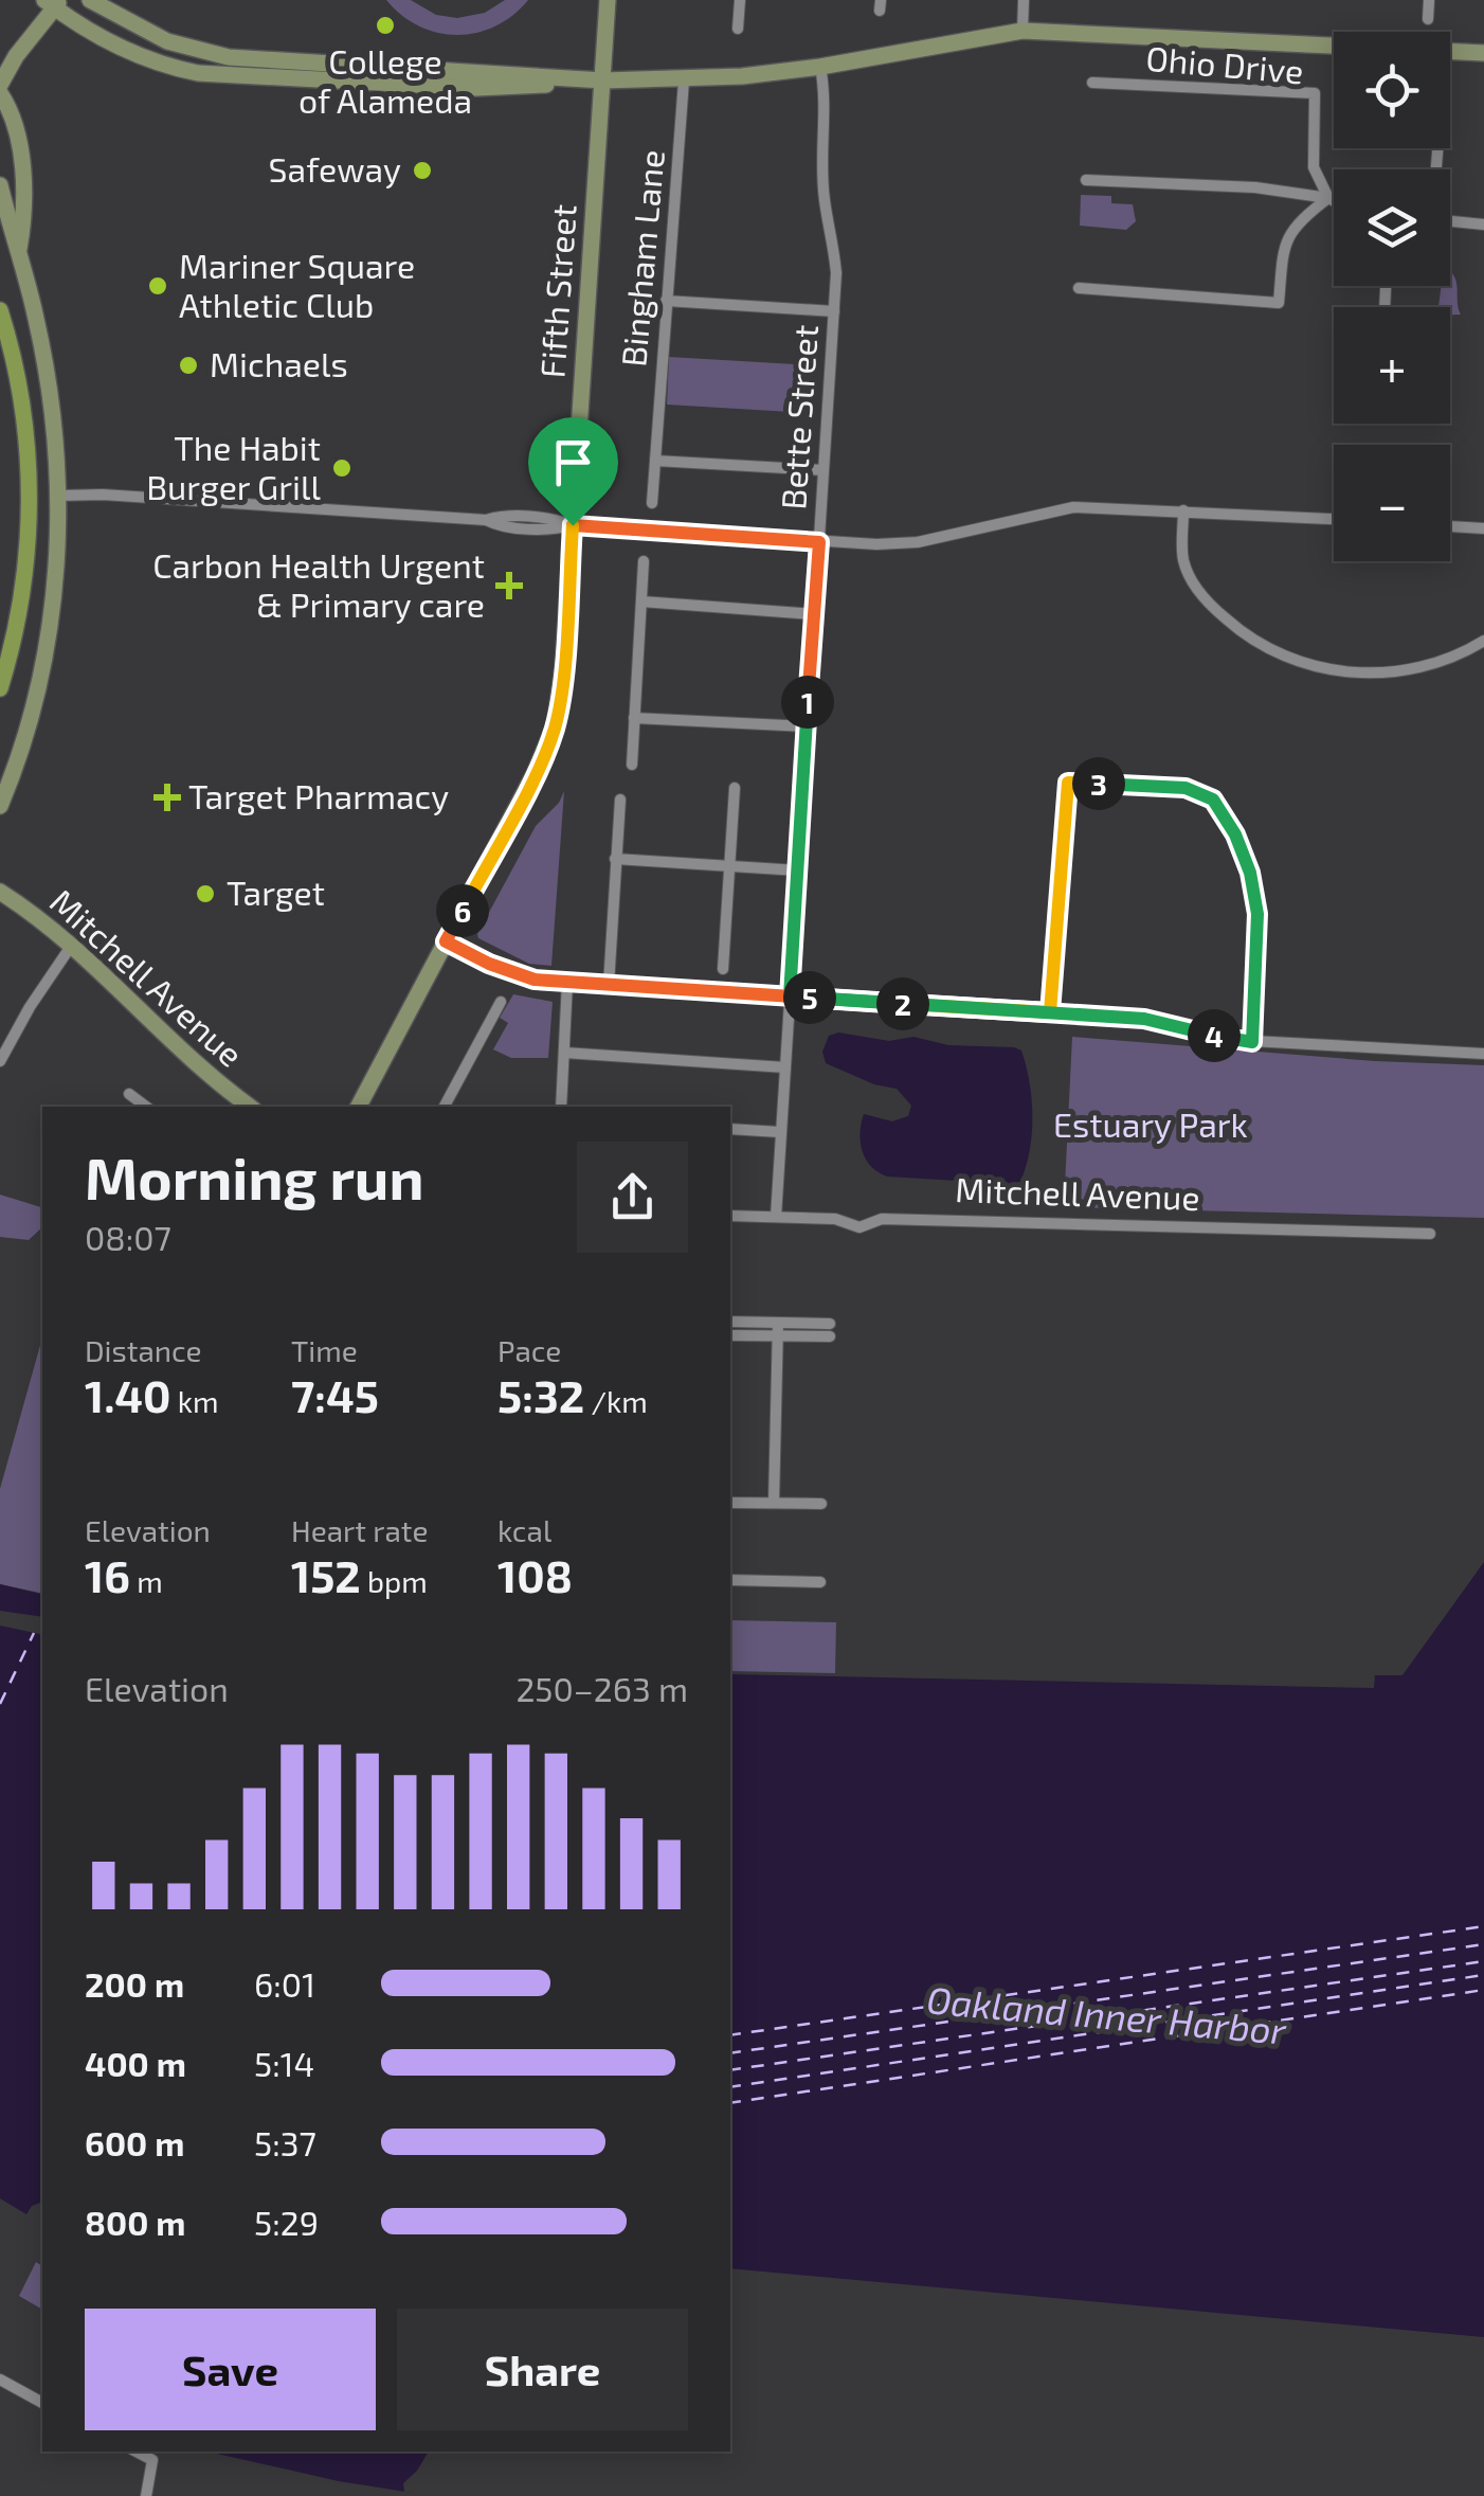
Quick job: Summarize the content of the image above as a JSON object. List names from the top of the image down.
{
  "streets": {
    "street": [
      "Ohio Drive",
      "Bingham Lane",
      "Fifth Street",
      "Bette Street",
      "Mitchell Avenue"
    ]
  },
  "crossings": [
    ["Bette Street", "Mitchell Avenue"]
  ],
  "water": ["Oakland Inner Harbor"],
  "parks": ["Estuary Park"],
  "places": {
    "other": [
      "College of Alameda",
      "Safeway",
      "Mariner Square Athletic Club",
      "Michaels",
      "The Habit Burger Grill",
      "Target"
    ],
    "health": ["Carbon Health Urgent & Primary care", "Target Pharmacy"]
  },
  "page": {
    "map_buttons": ["+", "−"],
    "pins": [
      "1",
      "3",
      "6",
      "5",
      "2",
      "4"
    ],
    "heading": ["Morning run", "08:07"],
    "stats": [
      ["Distance", "1.40 km"],
      ["Time", "7:45"],
      ["Pace", "5:32 /km"],
      ["Elevation", "16 m"],
      ["Heart rate", "152 bpm"],
      ["kcal", "108"]
    ],
    "chart": ["Elevation", "250–263 m"],
    "list": [
      {
        "name": "200 m",
        "note": "6:01"
      },
      {
        "name": "400 m",
        "note": "5:14"
      },
      {
        "name": "600 m",
        "note": "5:37"
      },
      {
        "name": "800 m",
        "note": "5:29"
      }
    ],
    "buttons": ["Save", "Share"]
  }
}
